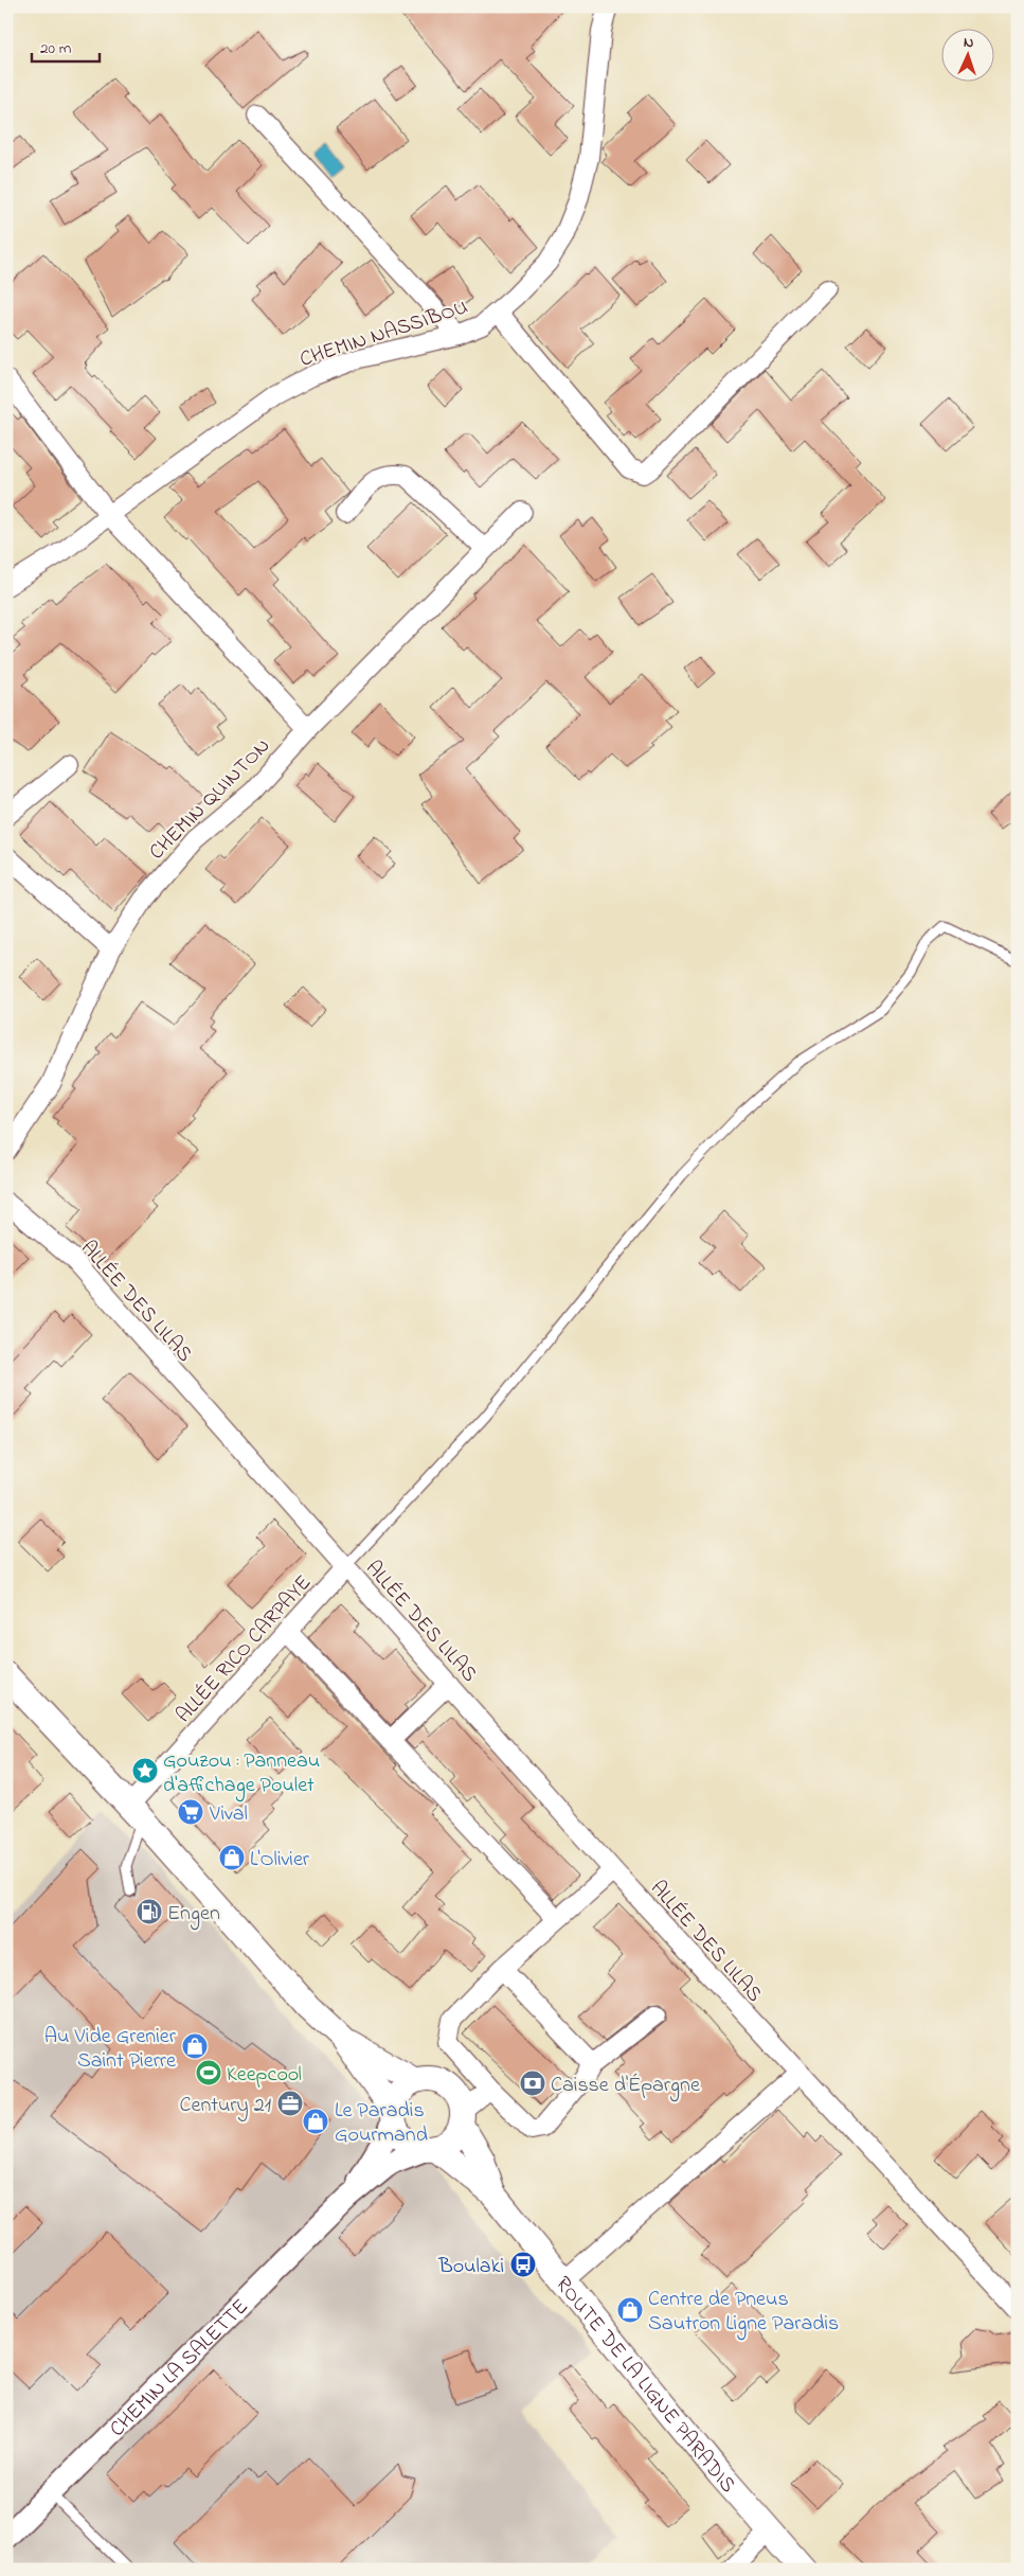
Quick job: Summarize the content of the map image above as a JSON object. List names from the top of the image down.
{
  "streets": {
    "main road": ["ROUTE DE LA LIGNE PARADIS"],
    "street": [
      "CHEMIN NASSIBOU",
      "CHEMIN QUINTON",
      "ALLÉE DES LILAS",
      "ALLÉE RICO CARPAYE",
      "CHEMIN LA SALETTE"
    ]
  },
  "crossings": [
    ["ALLÉE DES LILAS", "ALLÉE RICO CARPAYE"],
    ["CHEMIN LA SALETTE", "ROUTE DE LA LIGNE PARADIS"]
  ],
  "places": {
    "place": ["Gouzou : Panneau d'affichage Poulet"],
    "supermarket": ["Vival"],
    "shop": [
      "L'Olivier",
      "Au Vide Grenier Saint Pierre",
      "Le Paradis Gourmand",
      "Centre de Pneus Sautron Ligne Paradis"
    ],
    "fuel station": ["Engen"],
    "sports": ["Keepcool"],
    "bank": ["Caisse d'Épargne"],
    "office": ["Century 21"],
    "bus stop": ["Boulaki"]
  },
  "scale_bar": "20 m",
  "north": "top"
}
